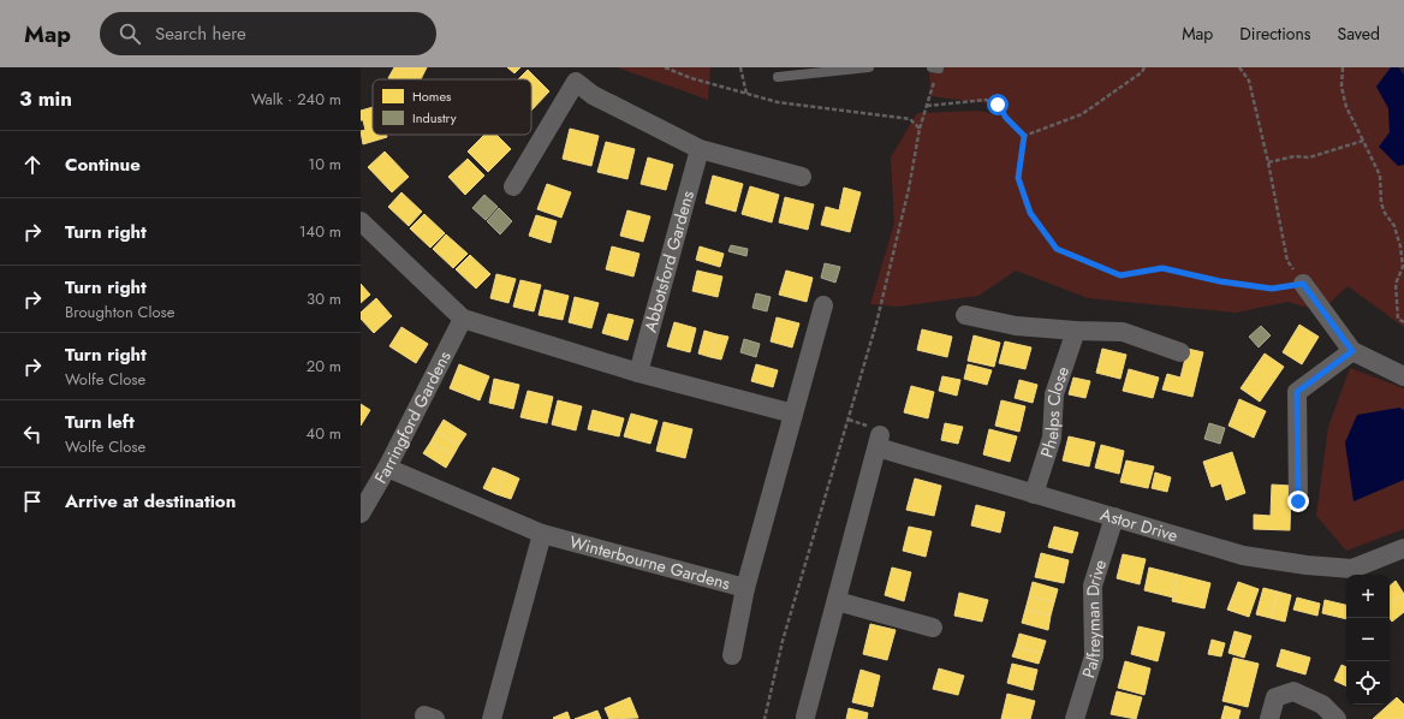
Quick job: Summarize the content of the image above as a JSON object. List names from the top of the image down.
{
  "streets": {
    "street": [
      "Abbotsford Gardens",
      "Phelps Close",
      "Farringford Gardens",
      "Astor Drive",
      "Winterbourne Gardens",
      "Palfreyman Drive"
    ]
  },
  "crossings": [
    ["Phelps Close", "Astor Drive"],
    ["Farringford Gardens", "Winterbourne Gardens"],
    ["Astor Drive", "Palfreyman Drive"]
  ],
  "legend": ["Homes", "Industry"],
  "page": {
    "header": "Map",
    "search": "Search here",
    "nav": ["Map", "Directions", "Saved"],
    "heading": ["3 min", "Walk · 240 m"],
    "list": [
      ["Continue", "10 m"],
      ["Turn right", "140 m"],
      ["Turn right", "Broughton Close", "30 m"],
      ["Turn right", "Wolfe Close", "20 m"],
      ["Turn left", "Wolfe Close", "40 m"],
      "Arrive at destination"
    ],
    "map_buttons": ["+", "−"]
  }
}
